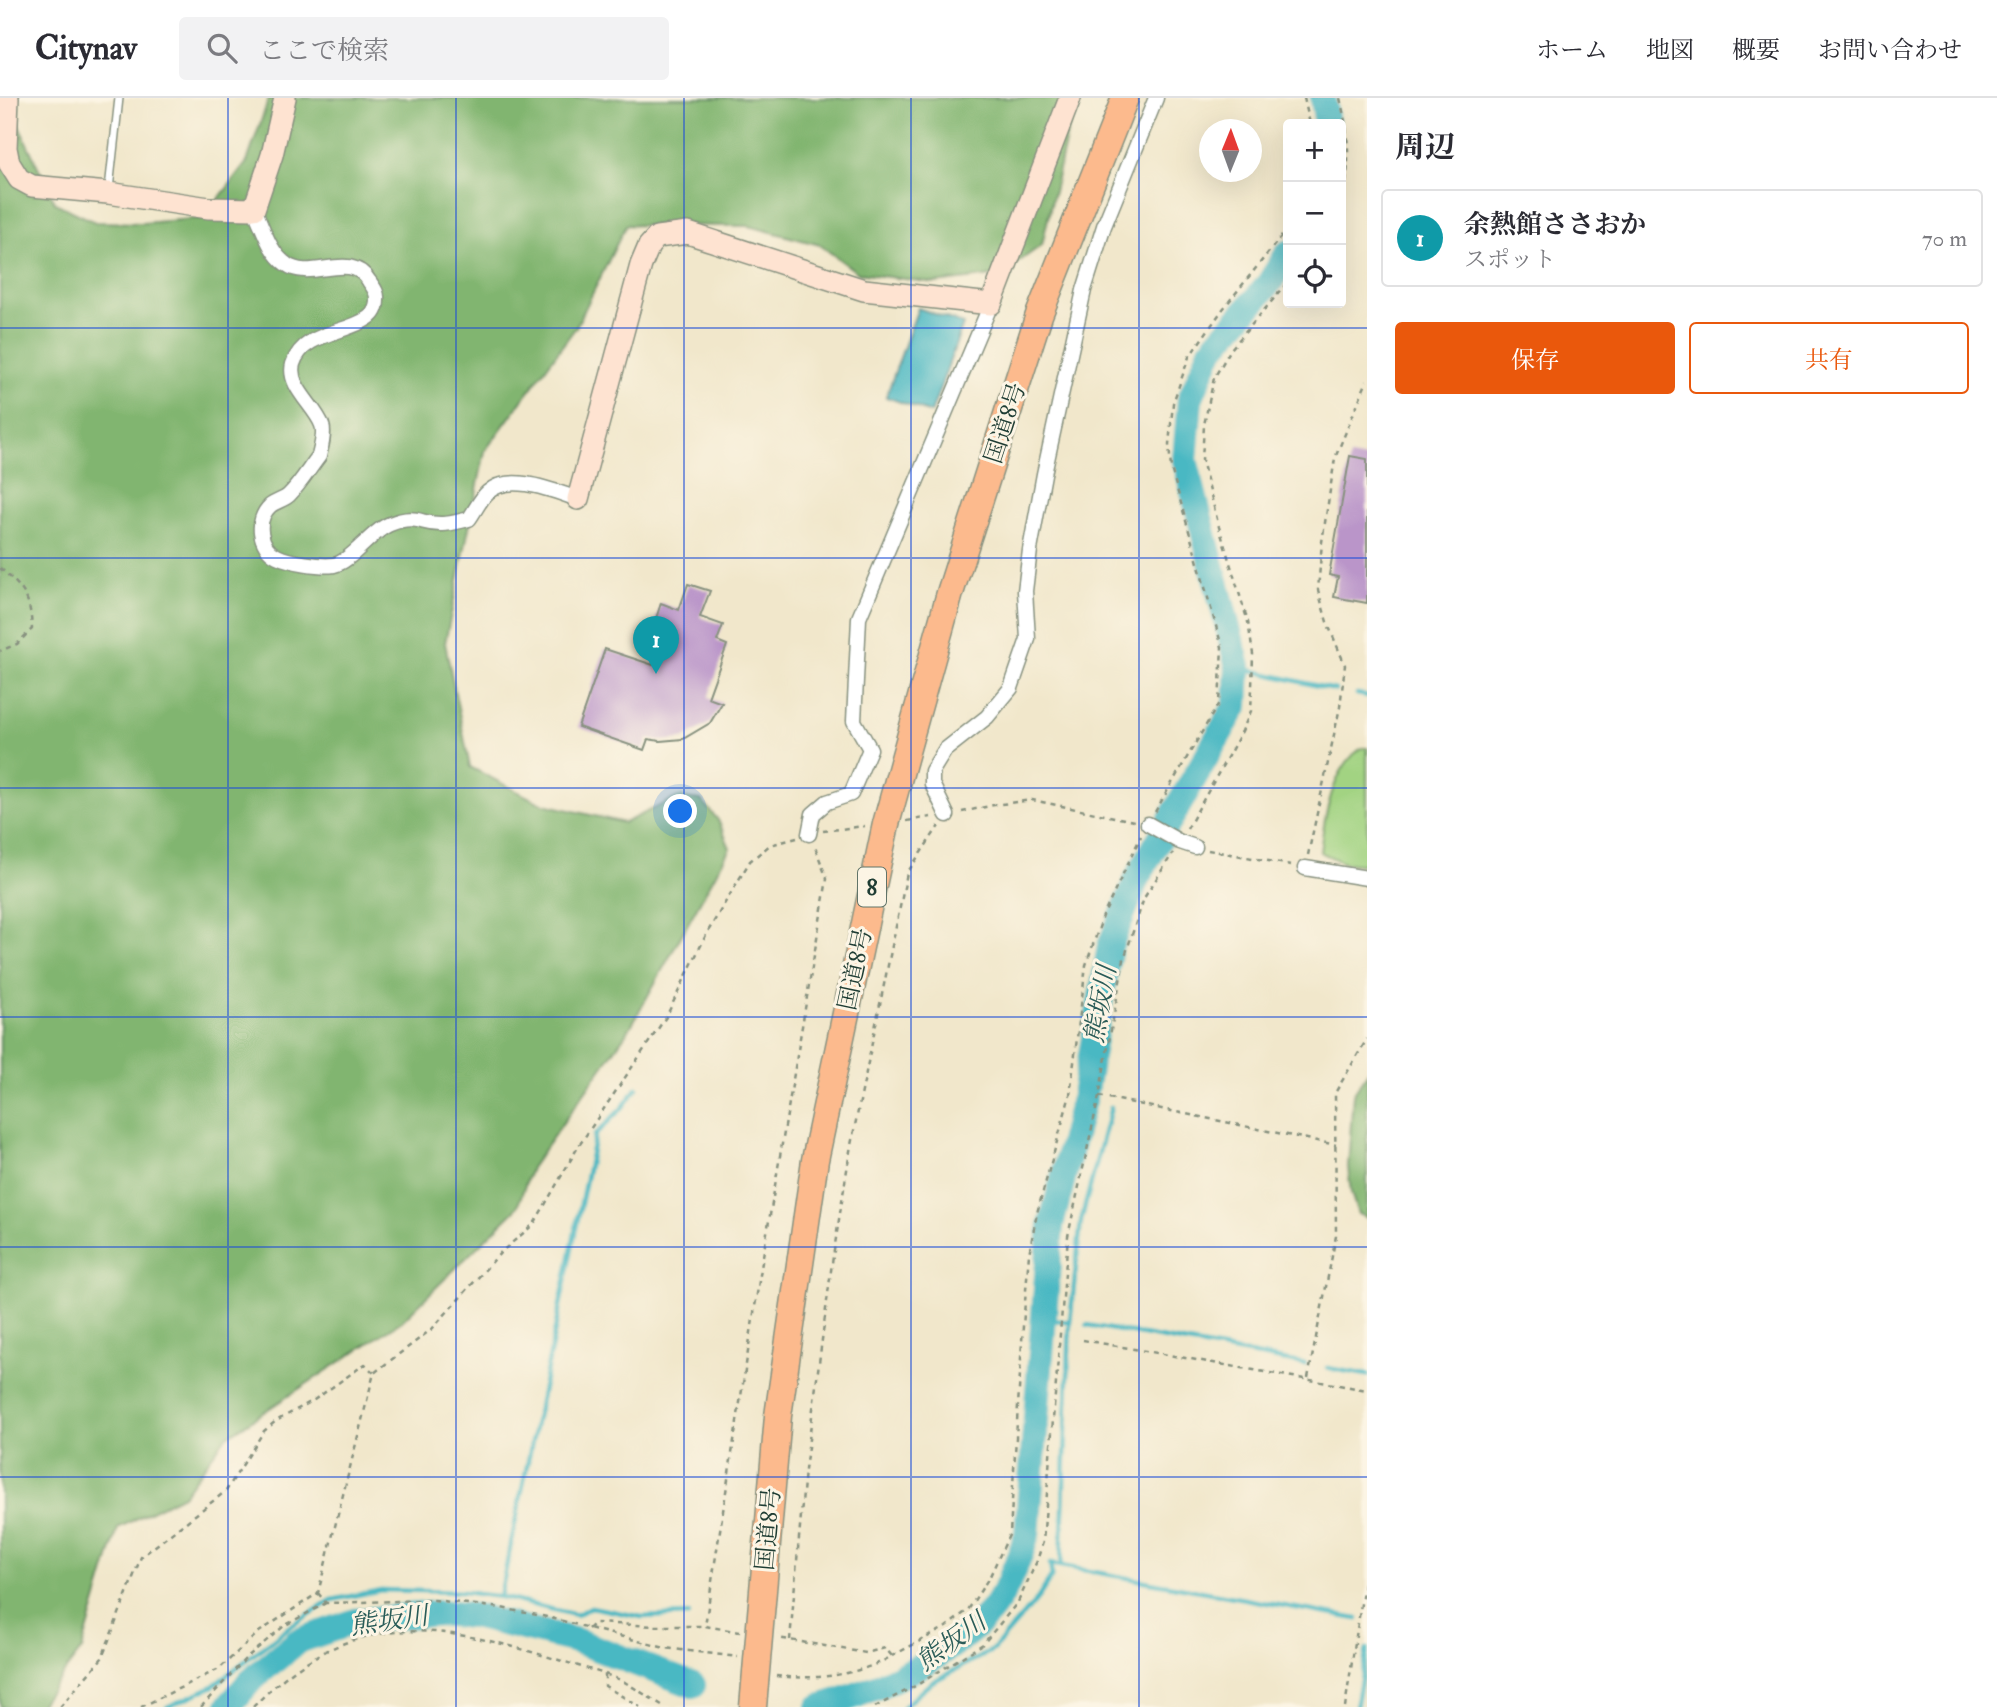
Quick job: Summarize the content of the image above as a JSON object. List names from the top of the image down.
{
  "streets": {
    "highway": ["国道8号", "8"]
  },
  "water": ["熊坂川"],
  "north": "top",
  "page": {
    "header": "Citynav",
    "search": "ここで検索",
    "nav": [
      "ホーム",
      "地図",
      "概要",
      "お問い合わせ"
    ],
    "heading": "周辺",
    "map_buttons": ["+", "−"],
    "list": [
      {
        "mark": "1",
        "name": "余熱館ささおか",
        "note": "スポット",
        "value": "70 m"
      }
    ],
    "buttons": ["保存", "共有"],
    "pins": "1"
  }
}
